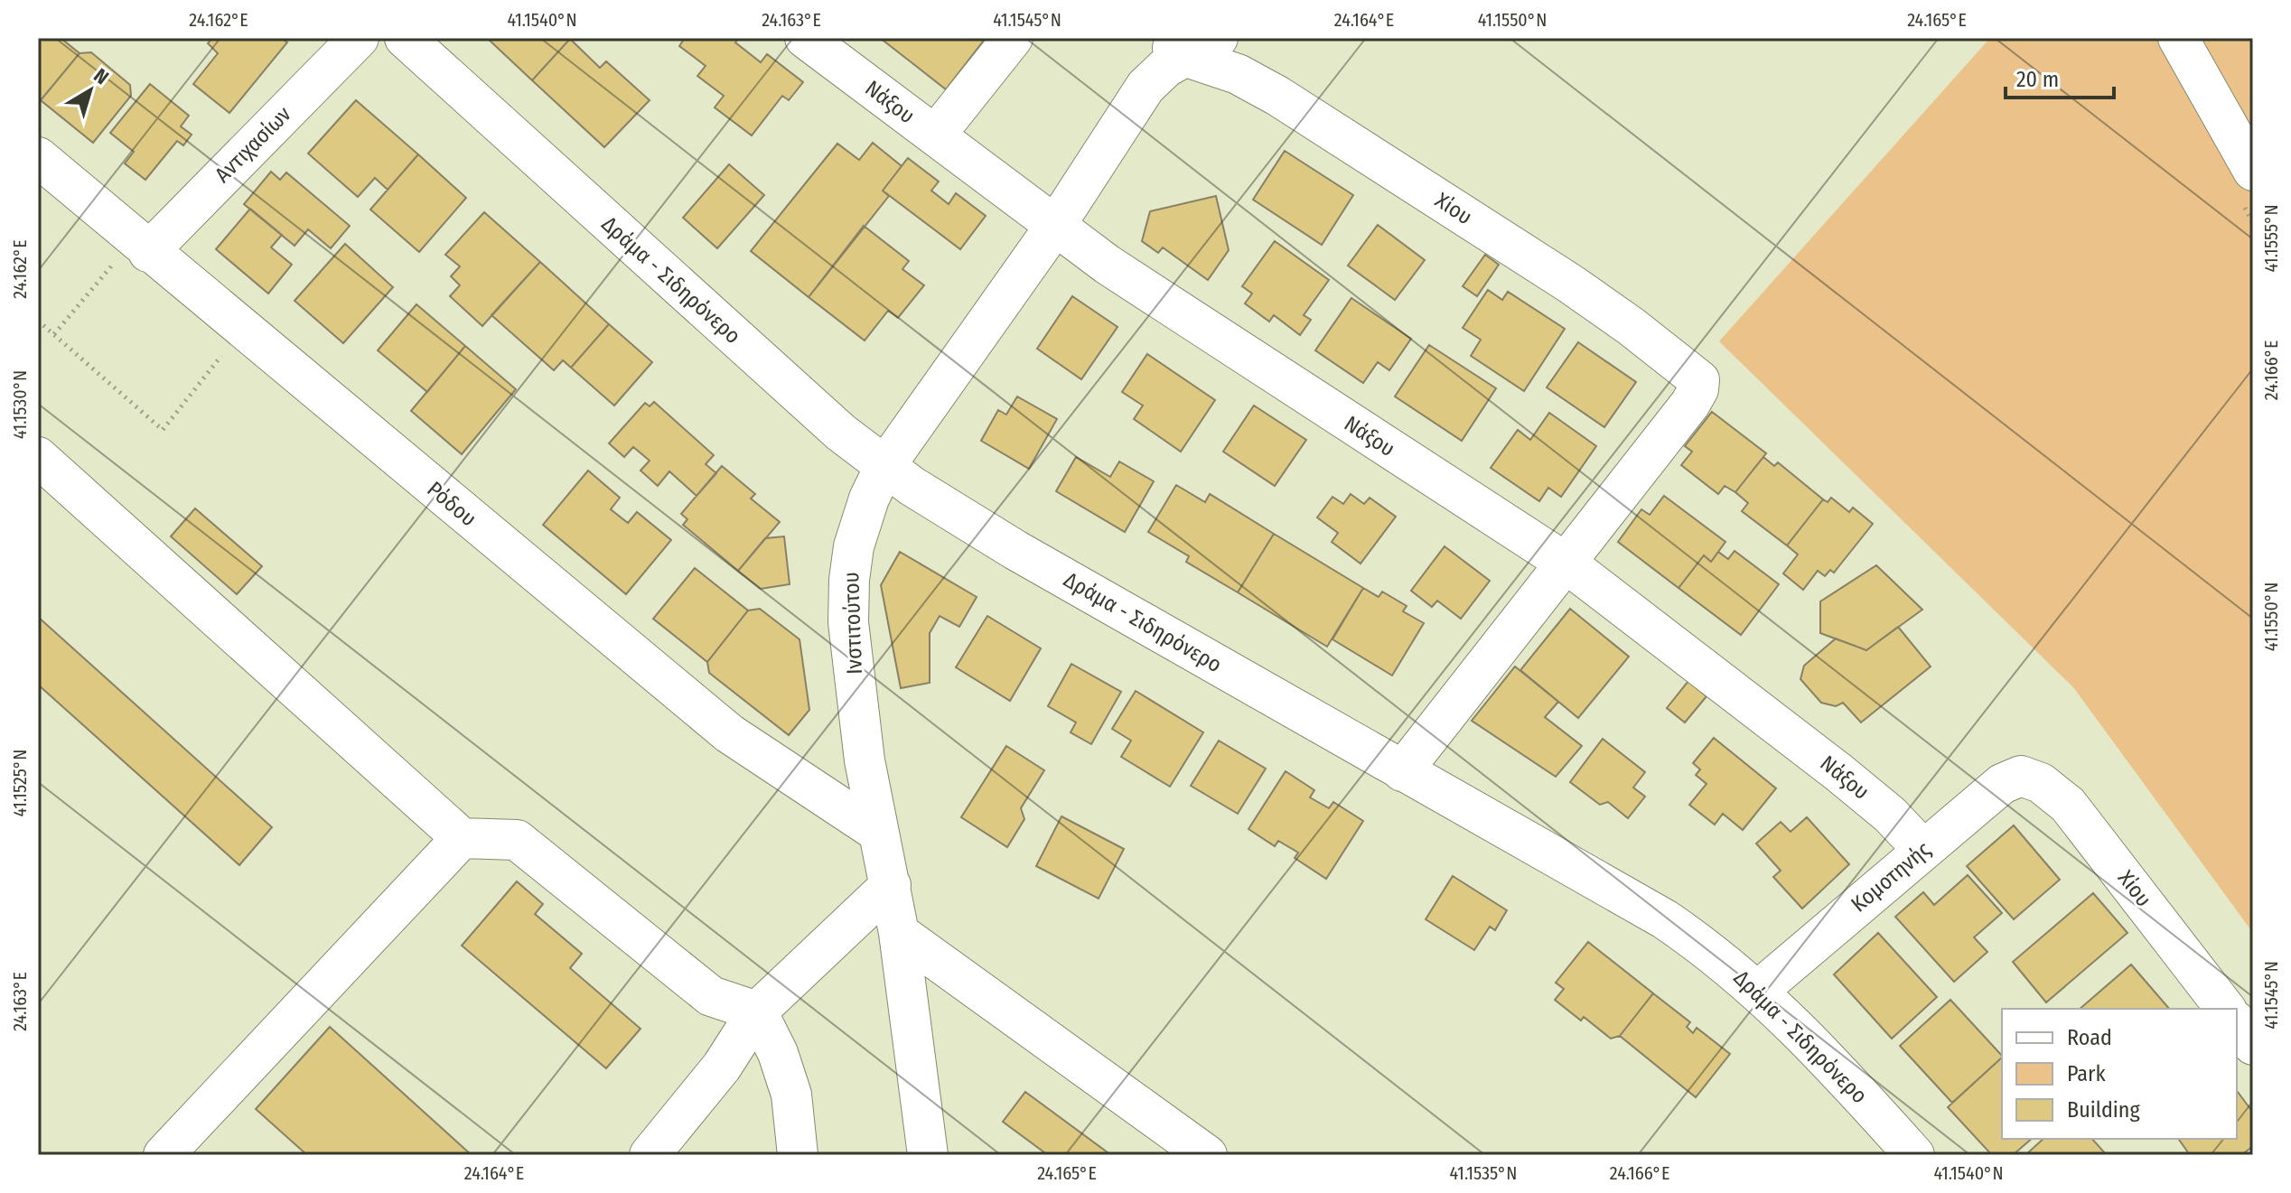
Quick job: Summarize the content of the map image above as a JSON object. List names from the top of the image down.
{
  "streets": {
    "street": [
      "Νάξου",
      "Αντιχασίων",
      "Χίου",
      "Δράμα - Σιδηρόνερο",
      "Ρόδου",
      "Ινστιτούτου",
      "Κομοτηνής"
    ]
  },
  "crossings": [
    ["Νάξου", "Χίου"],
    ["Νάξου", "Ινστιτούτου"],
    ["Νάξου", "Κομοτηνής"],
    ["Αντιχασίων", "Ρόδου"],
    ["Χίου", "Ινστιτούτου"],
    ["Χίου", "Κομοτηνής"],
    ["Δράμα - Σιδηρόνερο", "Ινστιτούτου"],
    ["Δράμα - Σιδηρόνερο", "Κομοτηνής"],
    ["Ρόδου", "Ινστιτούτου"]
  ],
  "legend": ["Road", "Park", "Building"],
  "scale_bar": "20 m",
  "north": "top right",
  "coordinates": [
    "24.162°E",
    "41.1540°N",
    "24.163°E",
    "41.1545°N",
    "24.164°E",
    "41.1550°N",
    "24.165°E",
    "41.1555°N",
    "24.166°E",
    "41.1530°N",
    "41.1525°N",
    "41.1535°N"
  ]
}
